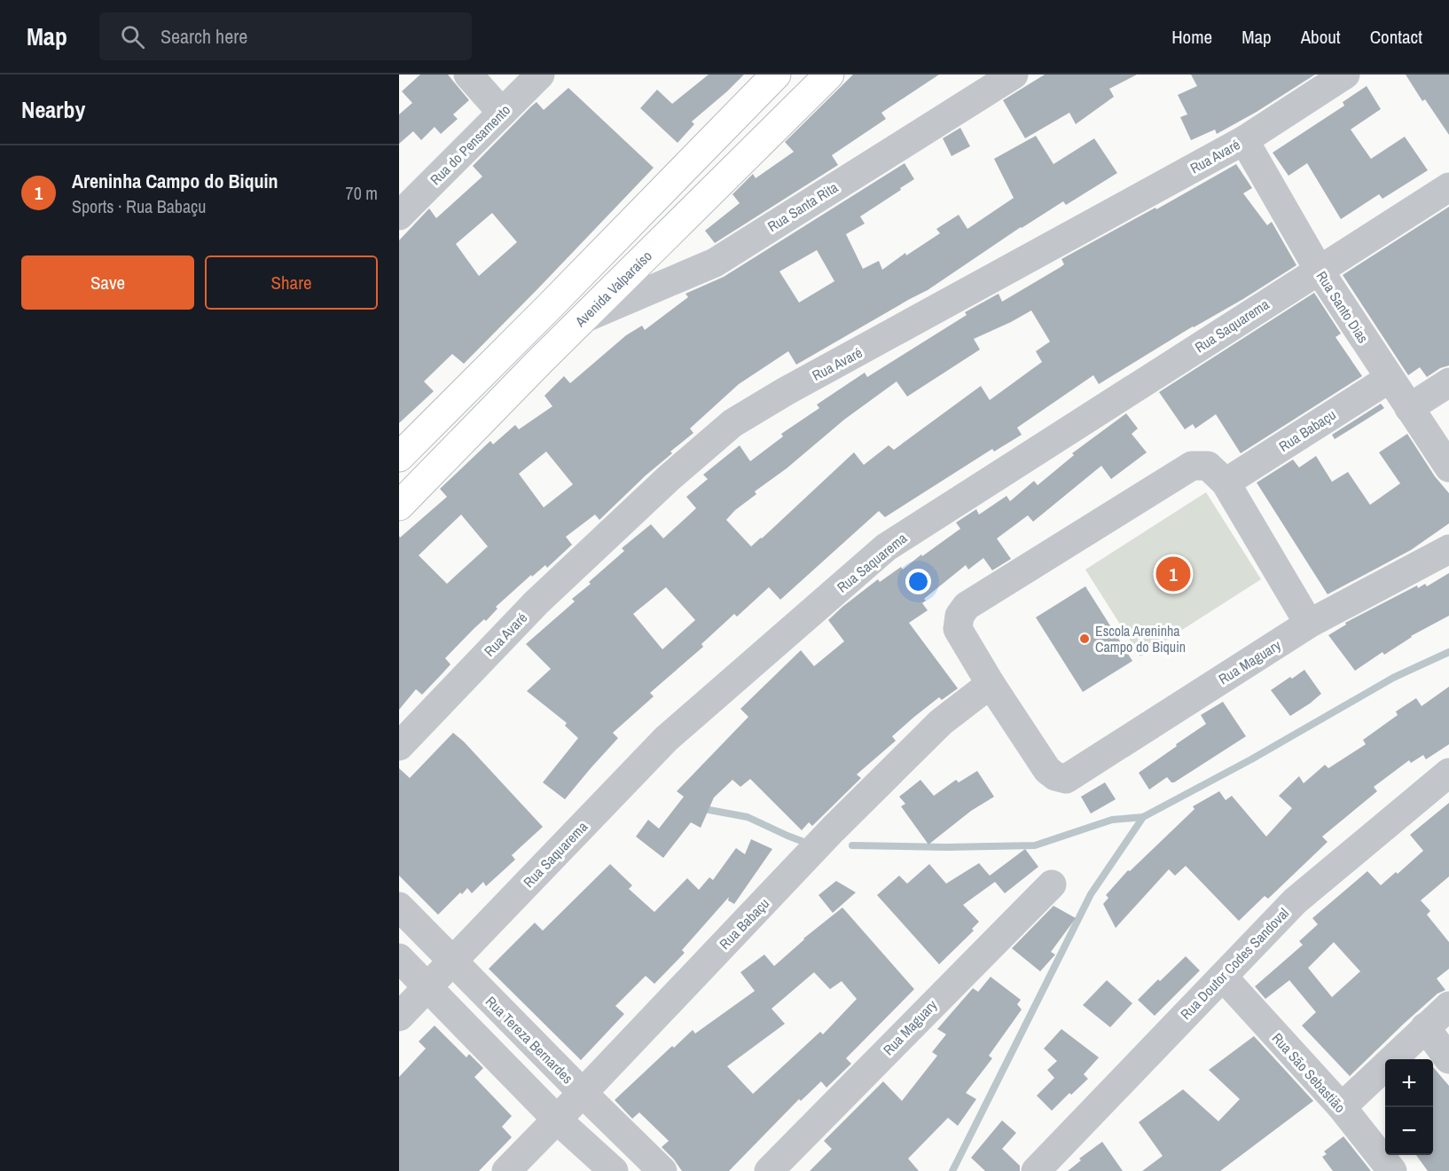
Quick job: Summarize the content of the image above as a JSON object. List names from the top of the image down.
{
  "streets": {
    "main road": ["Avenida Valparaíso"],
    "street": [
      "Rua do Pensamento",
      "Rua Avaré",
      "Rua Santa Rita",
      "Rua Santo Dias",
      "Rua Saquarema",
      "Rua Babaçu",
      "Rua Maguary",
      "Rua Doutor Codes Sandoval",
      "Rua Tereza Bernardes",
      "Rua São Sebastião"
    ]
  },
  "crossings": [
    ["Rua Avaré", "Rua Santo Dias"],
    ["Rua Santa Rita", "Avenida Valparaíso"],
    ["Rua Santo Dias", "Rua Saquarema"],
    ["Rua Santo Dias", "Rua Babaçu"],
    ["Rua Saquarema", "Rua Tereza Bernardes"],
    ["Rua Babaçu", "Rua Maguary"],
    ["Rua Babaçu", "Rua Tereza Bernardes"],
    ["Rua Doutor Codes Sandoval", "Rua São Sebastião"]
  ],
  "places": ["Escola Areninha Campo do Biquin"],
  "page": {
    "header": "Map",
    "search": "Search here",
    "nav": [
      "Home",
      "Map",
      "About",
      "Contact"
    ],
    "heading": "Nearby",
    "list": [
      {
        "mark": "1",
        "name": "Areninha Campo do Biquin",
        "note": "Sports · Rua Babaçu",
        "value": "70 m"
      }
    ],
    "buttons": ["Save", "Share"],
    "pins": "1",
    "map_buttons": ["+", "−"]
  }
}
